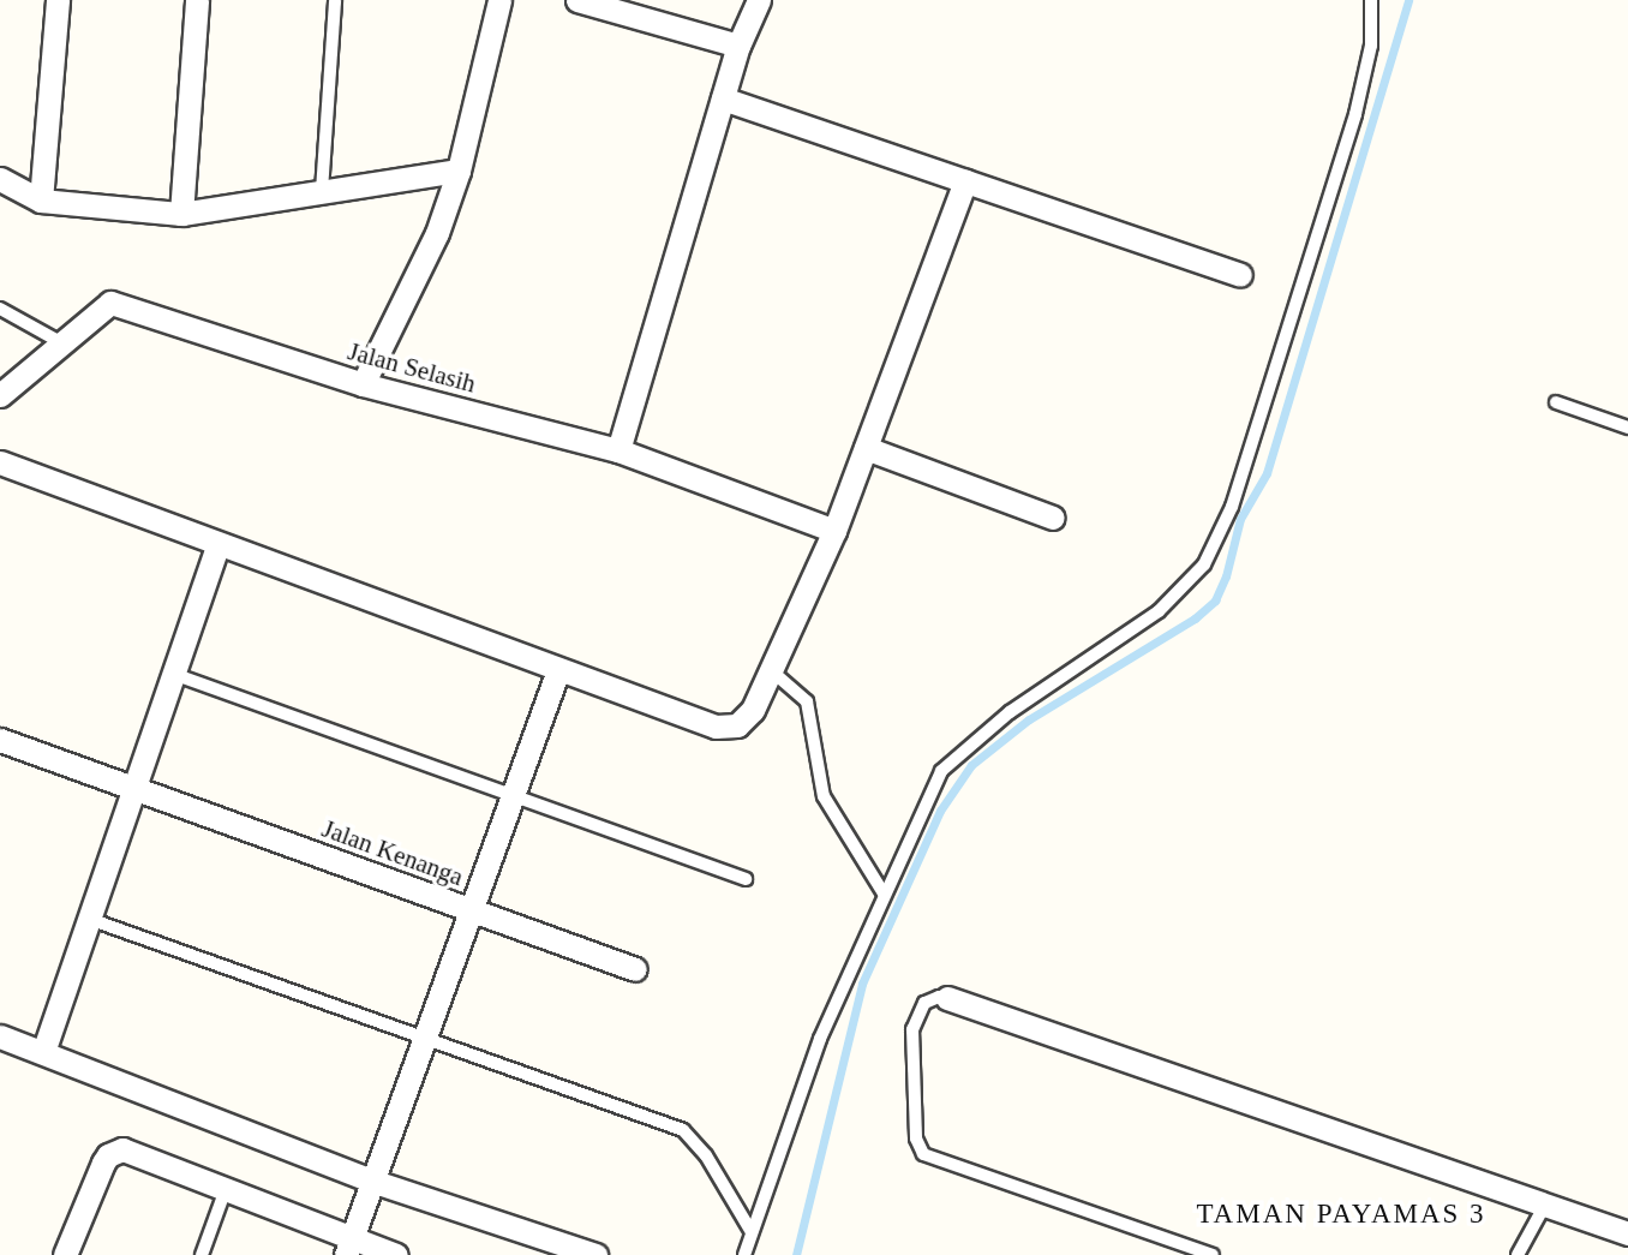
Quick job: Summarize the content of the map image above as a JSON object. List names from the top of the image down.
{
  "streets": {
    "street": ["Jalan Selasih", "Jalan Kenanga"]
  },
  "districts": ["TAMAN PAYAMAS 3"]
}
